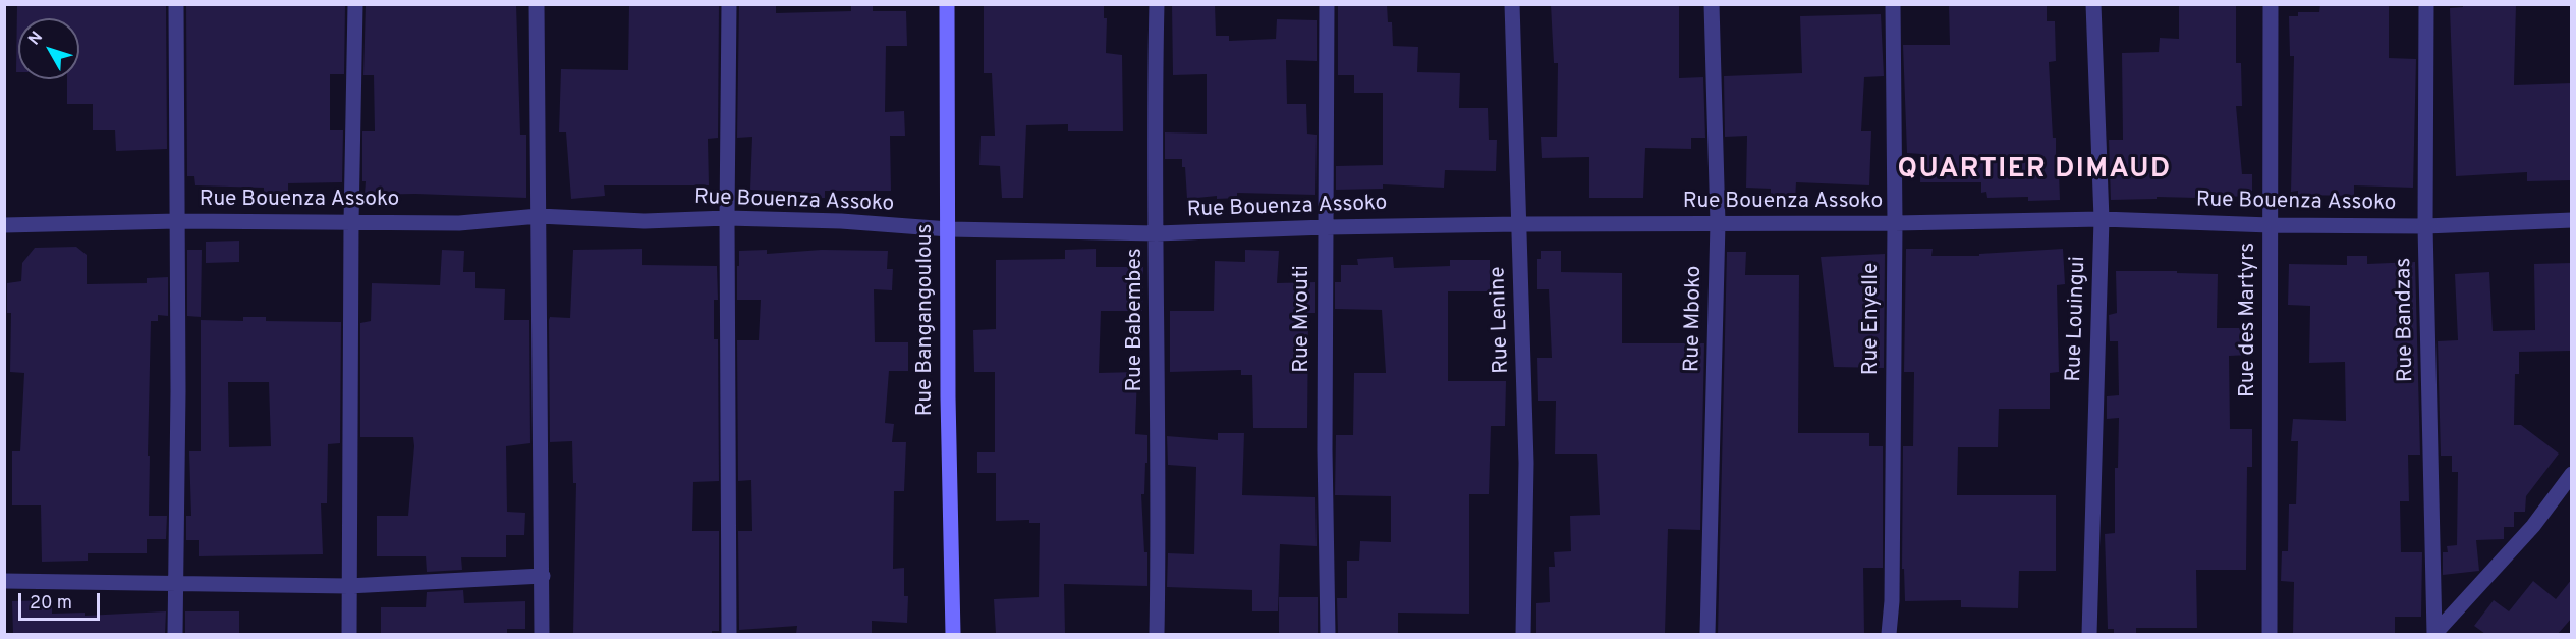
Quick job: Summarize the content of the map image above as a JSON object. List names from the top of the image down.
{
  "streets": {
    "street": [
      "Rue Bouenza Assoko",
      "Rue Mvouti",
      "Rue Mboko",
      "Rue Enyelle",
      "Rue Louingui",
      "Rue Bangangoulous",
      "Rue Babembes",
      "Rue Lenine",
      "Rue des Martyrs",
      "Rue Bandzas"
    ]
  },
  "crossings": [
    ["Rue Bouenza Assoko", "Rue Mvouti"],
    ["Rue Bouenza Assoko", "Rue Mboko"],
    ["Rue Bouenza Assoko", "Rue Enyelle"],
    ["Rue Bouenza Assoko", "Rue Louingui"],
    ["Rue Bouenza Assoko", "Rue Bangangoulous"],
    ["Rue Bouenza Assoko", "Rue Babembes"],
    ["Rue Bouenza Assoko", "Rue Lenine"],
    ["Rue Bouenza Assoko", "Rue des Martyrs"],
    ["Rue Bouenza Assoko", "Rue Bandzas"]
  ],
  "districts": ["QUARTIER DIMAUD"],
  "scale_bar": "20 m",
  "north": "top left"
}
